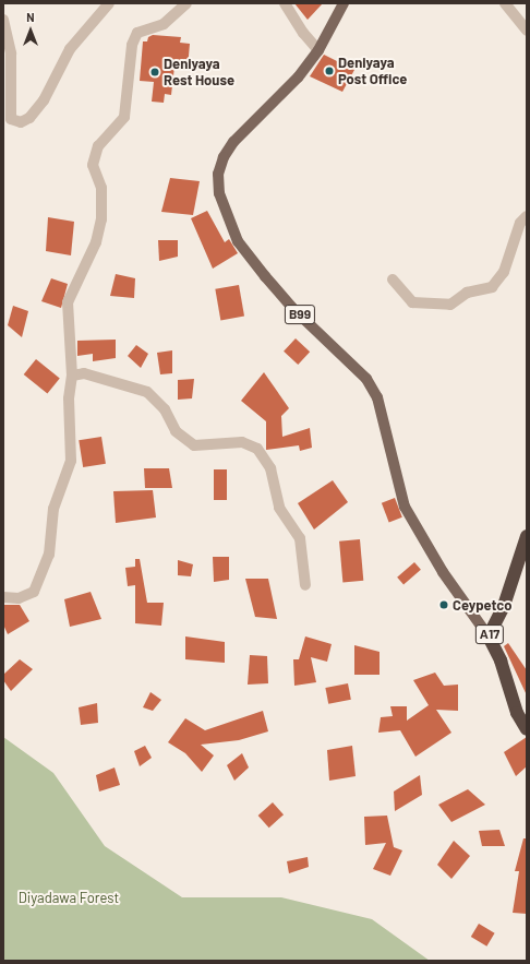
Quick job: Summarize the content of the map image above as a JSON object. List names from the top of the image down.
{
  "streets": {
    "highway": ["A17"],
    "main road": ["B99"]
  },
  "crossings": [
    ["B99", "A17"]
  ],
  "parks": ["Diyadawa Forest"],
  "places": ["Deniyaya Post Office", "Deniyaya Rest House", "Ceypetco"],
  "north": "top"
}
